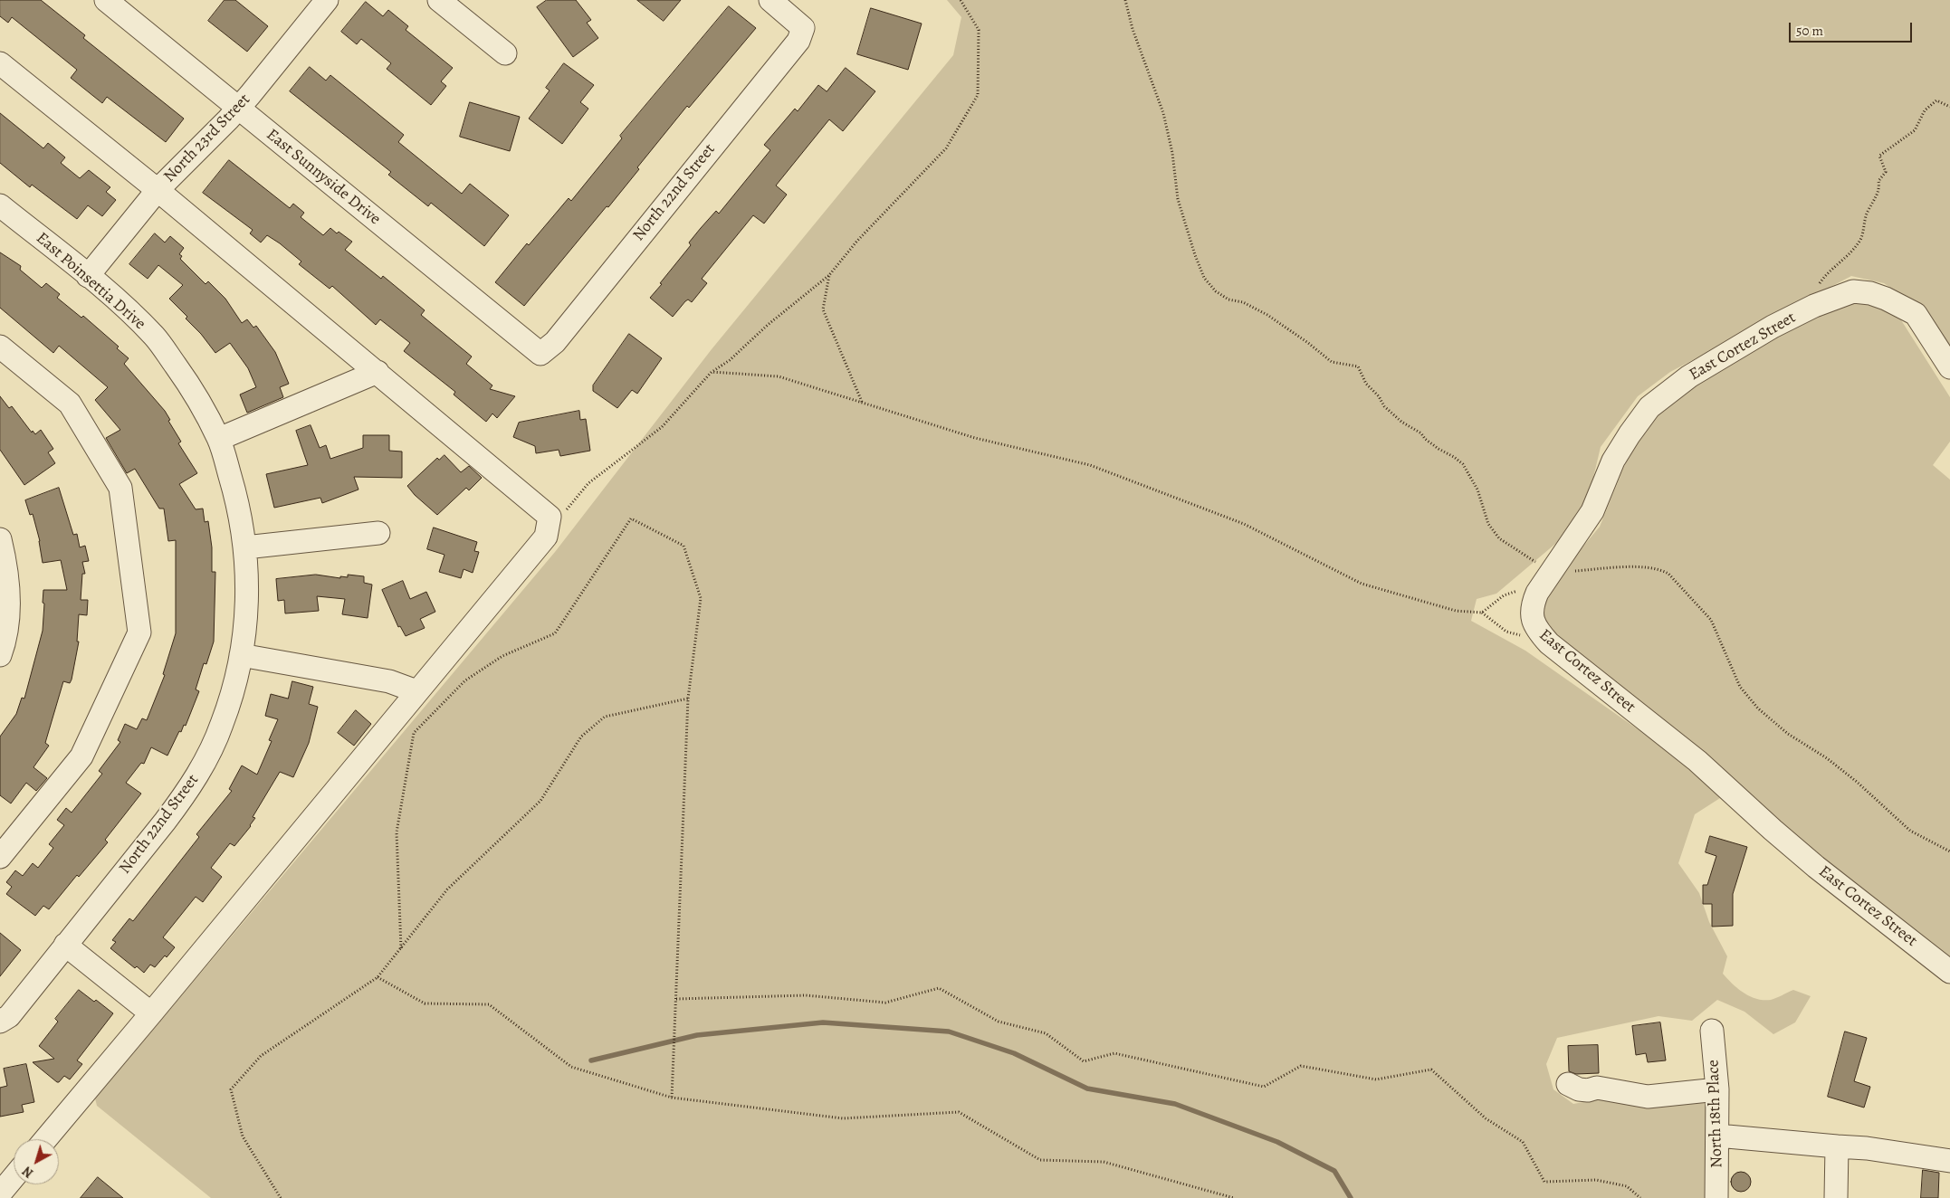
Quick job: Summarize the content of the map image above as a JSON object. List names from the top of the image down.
{
  "streets": {
    "street": [
      "North 23rd Street",
      "East Sunnyside Drive",
      "North 22nd Street",
      "East Poinsettia Drive",
      "East Cortez Street",
      "North 18th Place"
    ]
  },
  "crossings": [
    ["North 23rd Street", "East Sunnyside Drive"],
    ["North 23rd Street", "East Poinsettia Drive"],
    ["East Sunnyside Drive", "North 22nd Street"],
    ["North 22nd Street", "East Poinsettia Drive"]
  ],
  "scale_bar": "50 m",
  "north": "bottom left"
}
